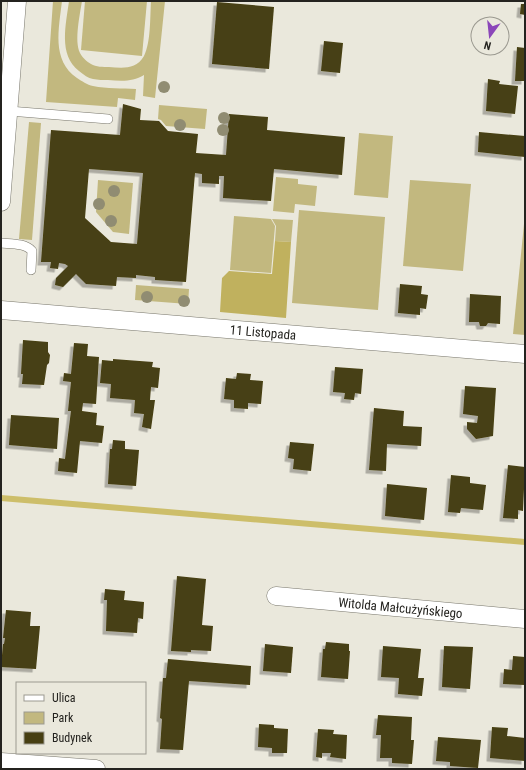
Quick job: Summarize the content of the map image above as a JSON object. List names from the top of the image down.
{
  "streets": {
    "street": ["11 Listopada", "Witolda Małcużyńskiego"]
  },
  "legend": ["Ulica", "Park", "Budynek"],
  "north": "bottom"
}
